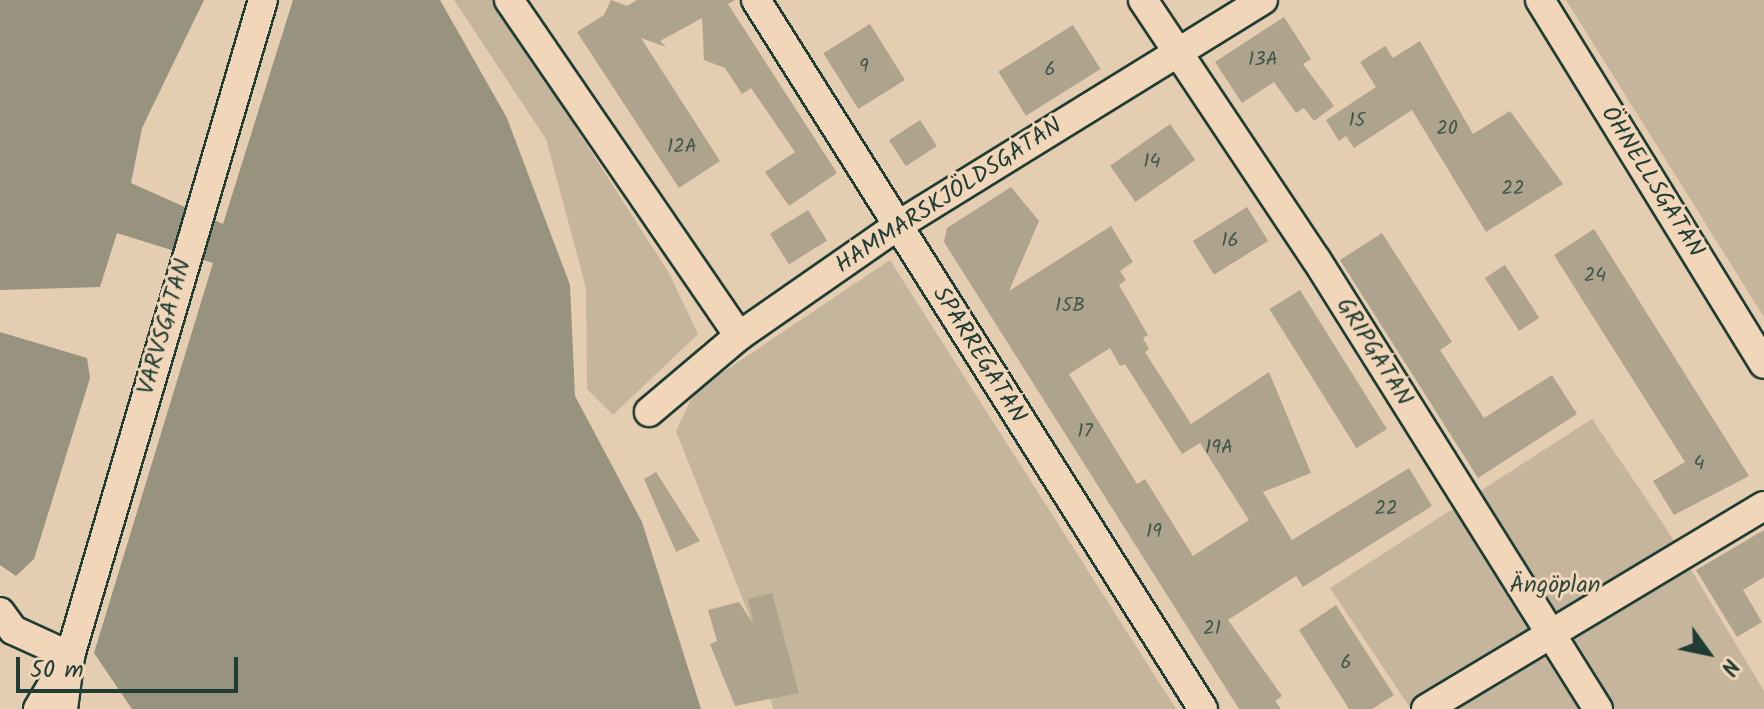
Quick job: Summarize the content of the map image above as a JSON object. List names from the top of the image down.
{
  "streets": {
    "street": [
      "ÖHNELLSGATAN",
      "HAMMARSKJÖLDSGATAN",
      "VARVSGATAN",
      "GRIPGATAN",
      "SPARREGATAN"
    ]
  },
  "crossings": [
    ["HAMMARSKJÖLDSGATAN", "GRIPGATAN"],
    ["HAMMARSKJÖLDSGATAN", "SPARREGATAN"]
  ],
  "parks": ["Ängöplan"],
  "house_numbers": [
    "13A",
    "9",
    "6",
    "15",
    "20",
    "12A",
    "14",
    "22",
    "16",
    "24",
    "15B",
    "17",
    "19A",
    "4",
    "22",
    "19",
    "21",
    "6"
  ],
  "scale_bar": "50 m",
  "north": "bottom right"
}
